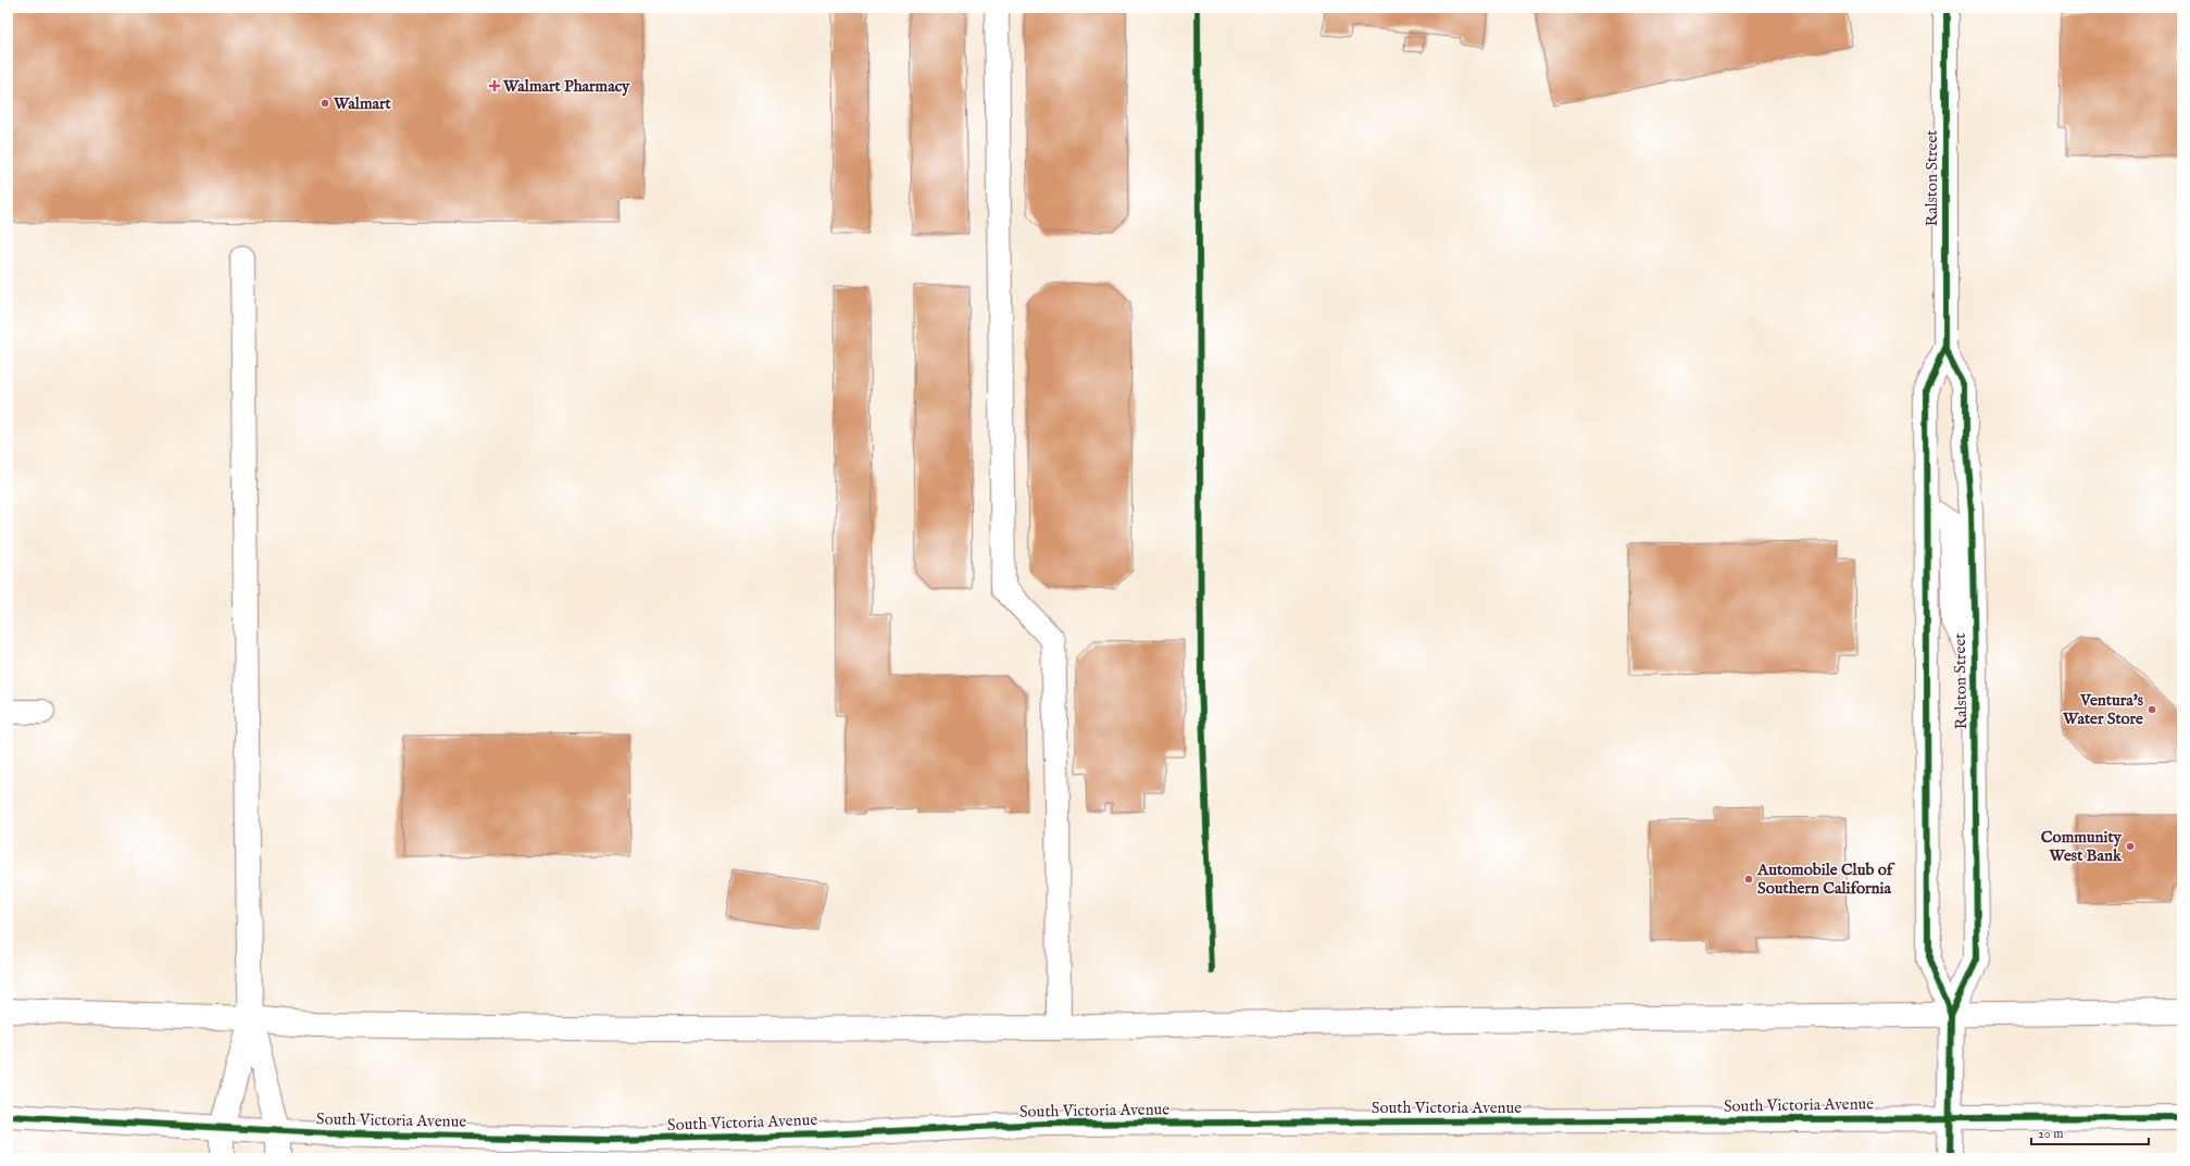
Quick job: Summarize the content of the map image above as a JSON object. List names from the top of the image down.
{
  "streets": {
    "main road": ["Ralston Street", "South Victoria Avenue"]
  },
  "crossings": [
    ["Ralston Street", "South Victoria Avenue"]
  ],
  "places": {
    "health": ["Walmart Pharmacy"],
    "other": [
      "Walmart",
      "Ventura's Water Store",
      "Community West Bank",
      "Automobile Club of Southern California"
    ]
  },
  "scale_bar": "20 m"
}
